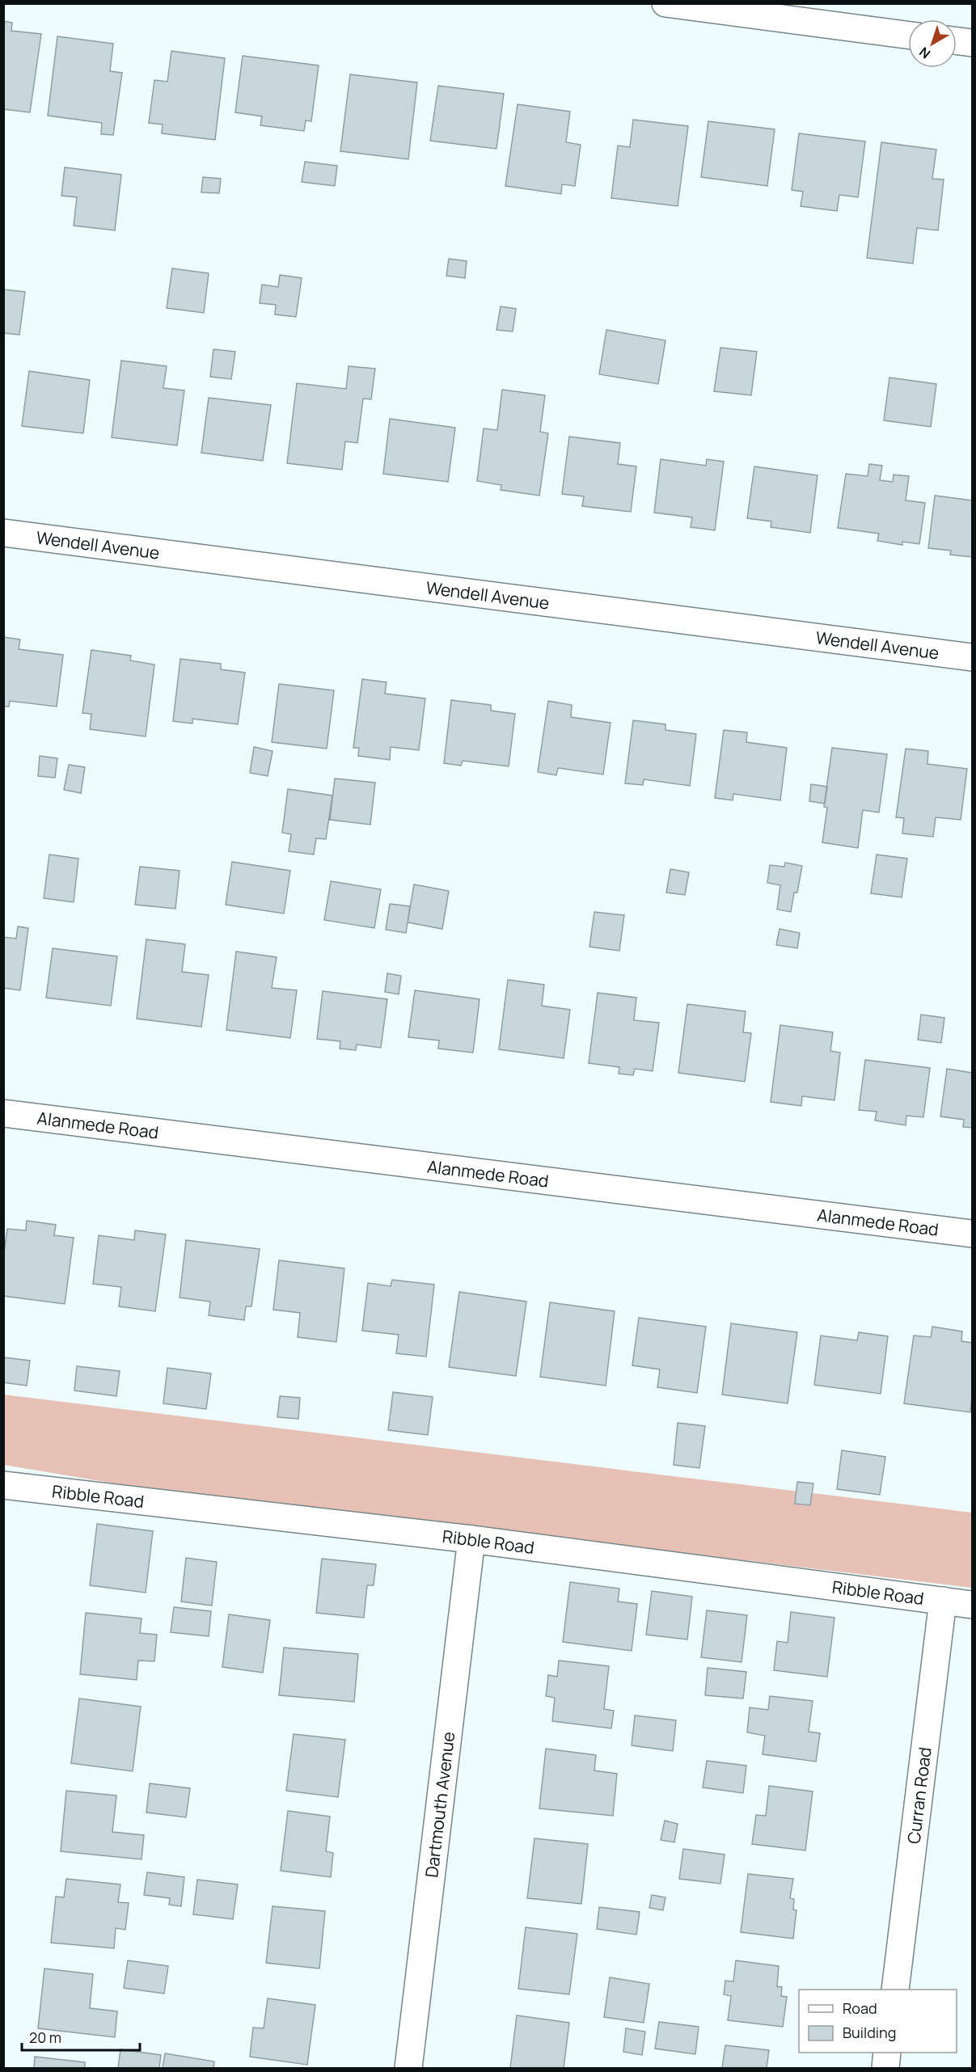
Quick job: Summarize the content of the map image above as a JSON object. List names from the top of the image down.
{
  "streets": {
    "street": [
      "Wendell Avenue",
      "Alanmede Road",
      "Ribble Road",
      "Curran Road",
      "Dartmouth Avenue"
    ]
  },
  "crossings": [
    ["Ribble Road", "Curran Road"],
    ["Ribble Road", "Dartmouth Avenue"]
  ],
  "legend": ["Road", "Building"],
  "scale_bar": "20 m",
  "north": "bottom left"
}
